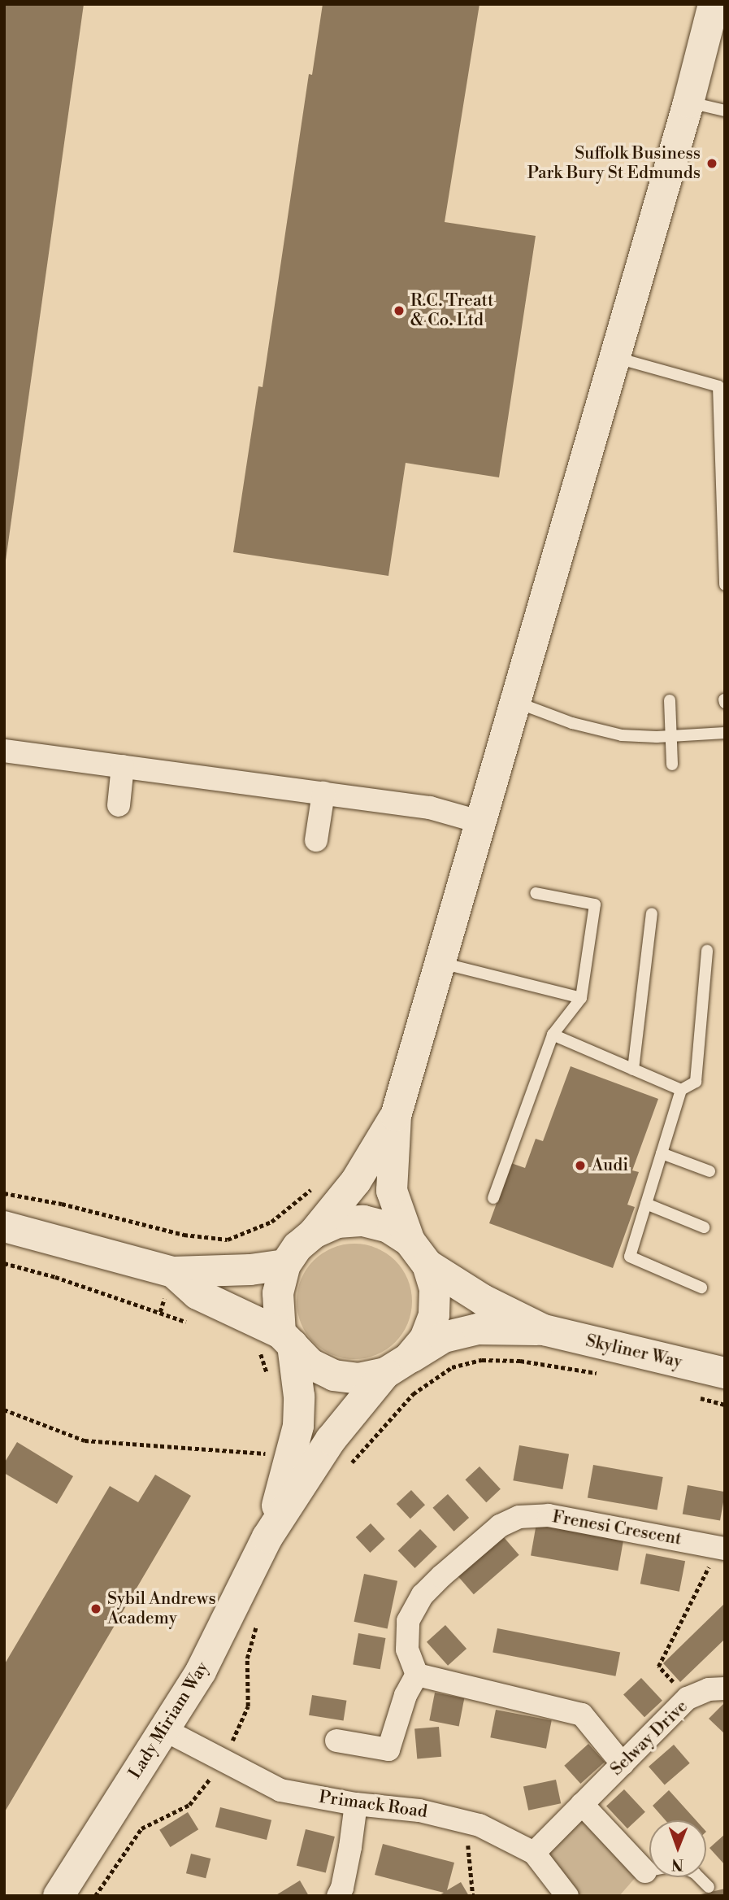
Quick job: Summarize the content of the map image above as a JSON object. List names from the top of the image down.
{
  "streets": {
    "street": [
      "Skyliner Way",
      "Frenesi Crescent",
      "Lady Miriam Way",
      "Selway Drive",
      "Primack Road"
    ]
  },
  "crossings": [
    ["Skyliner Way", "Lady Miriam Way"],
    ["Lady Miriam Way", "Primack Road"],
    ["Selway Drive", "Primack Road"]
  ],
  "places": [
    "Suffolk Business Park Bury St Edmunds",
    "R.C. Treatt & Co. Ltd",
    "Audi",
    "Sybil Andrews Academy"
  ],
  "north": "bottom"
}
